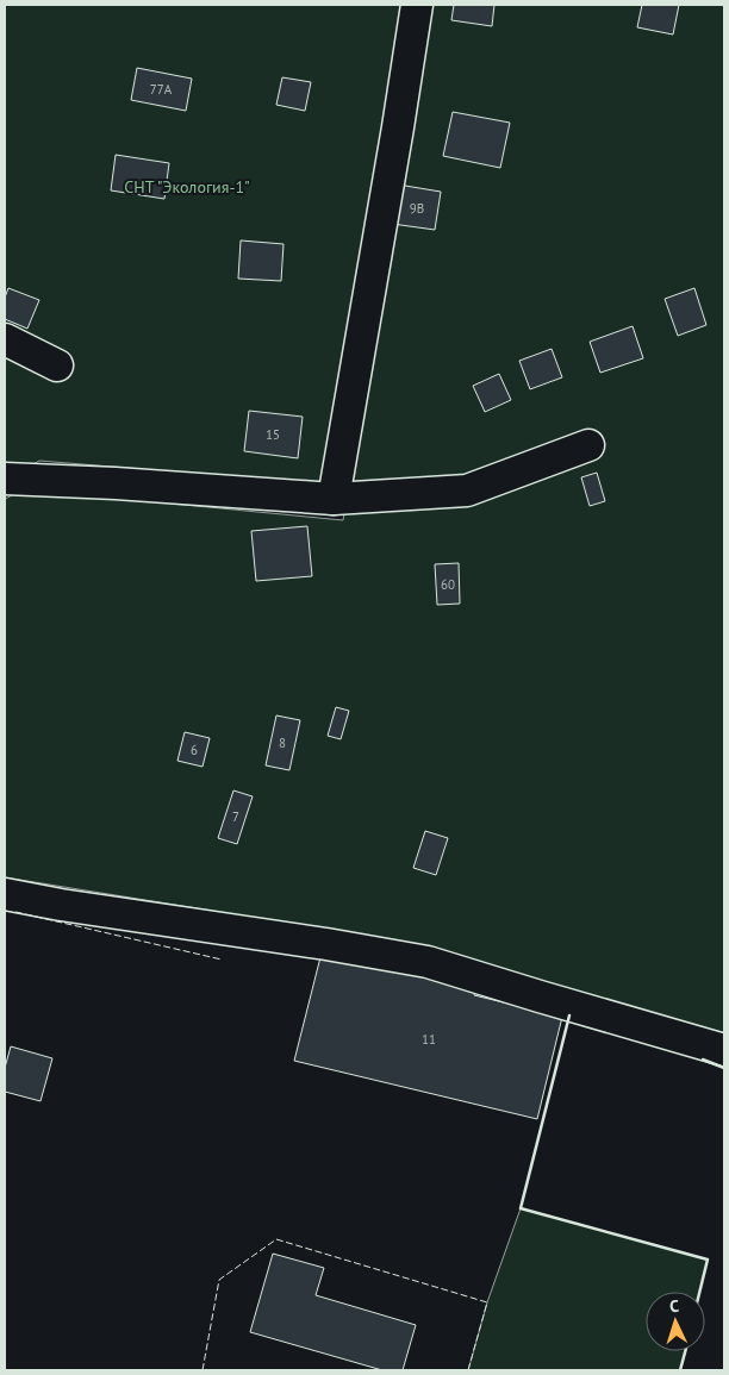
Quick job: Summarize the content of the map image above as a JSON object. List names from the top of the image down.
{
  "parks": ["СНТ \"Экология-1\""],
  "house_numbers": [
    "77А",
    "9В",
    "15",
    "60",
    "8",
    "6",
    "7",
    "11"
  ],
  "north": "top"
}
